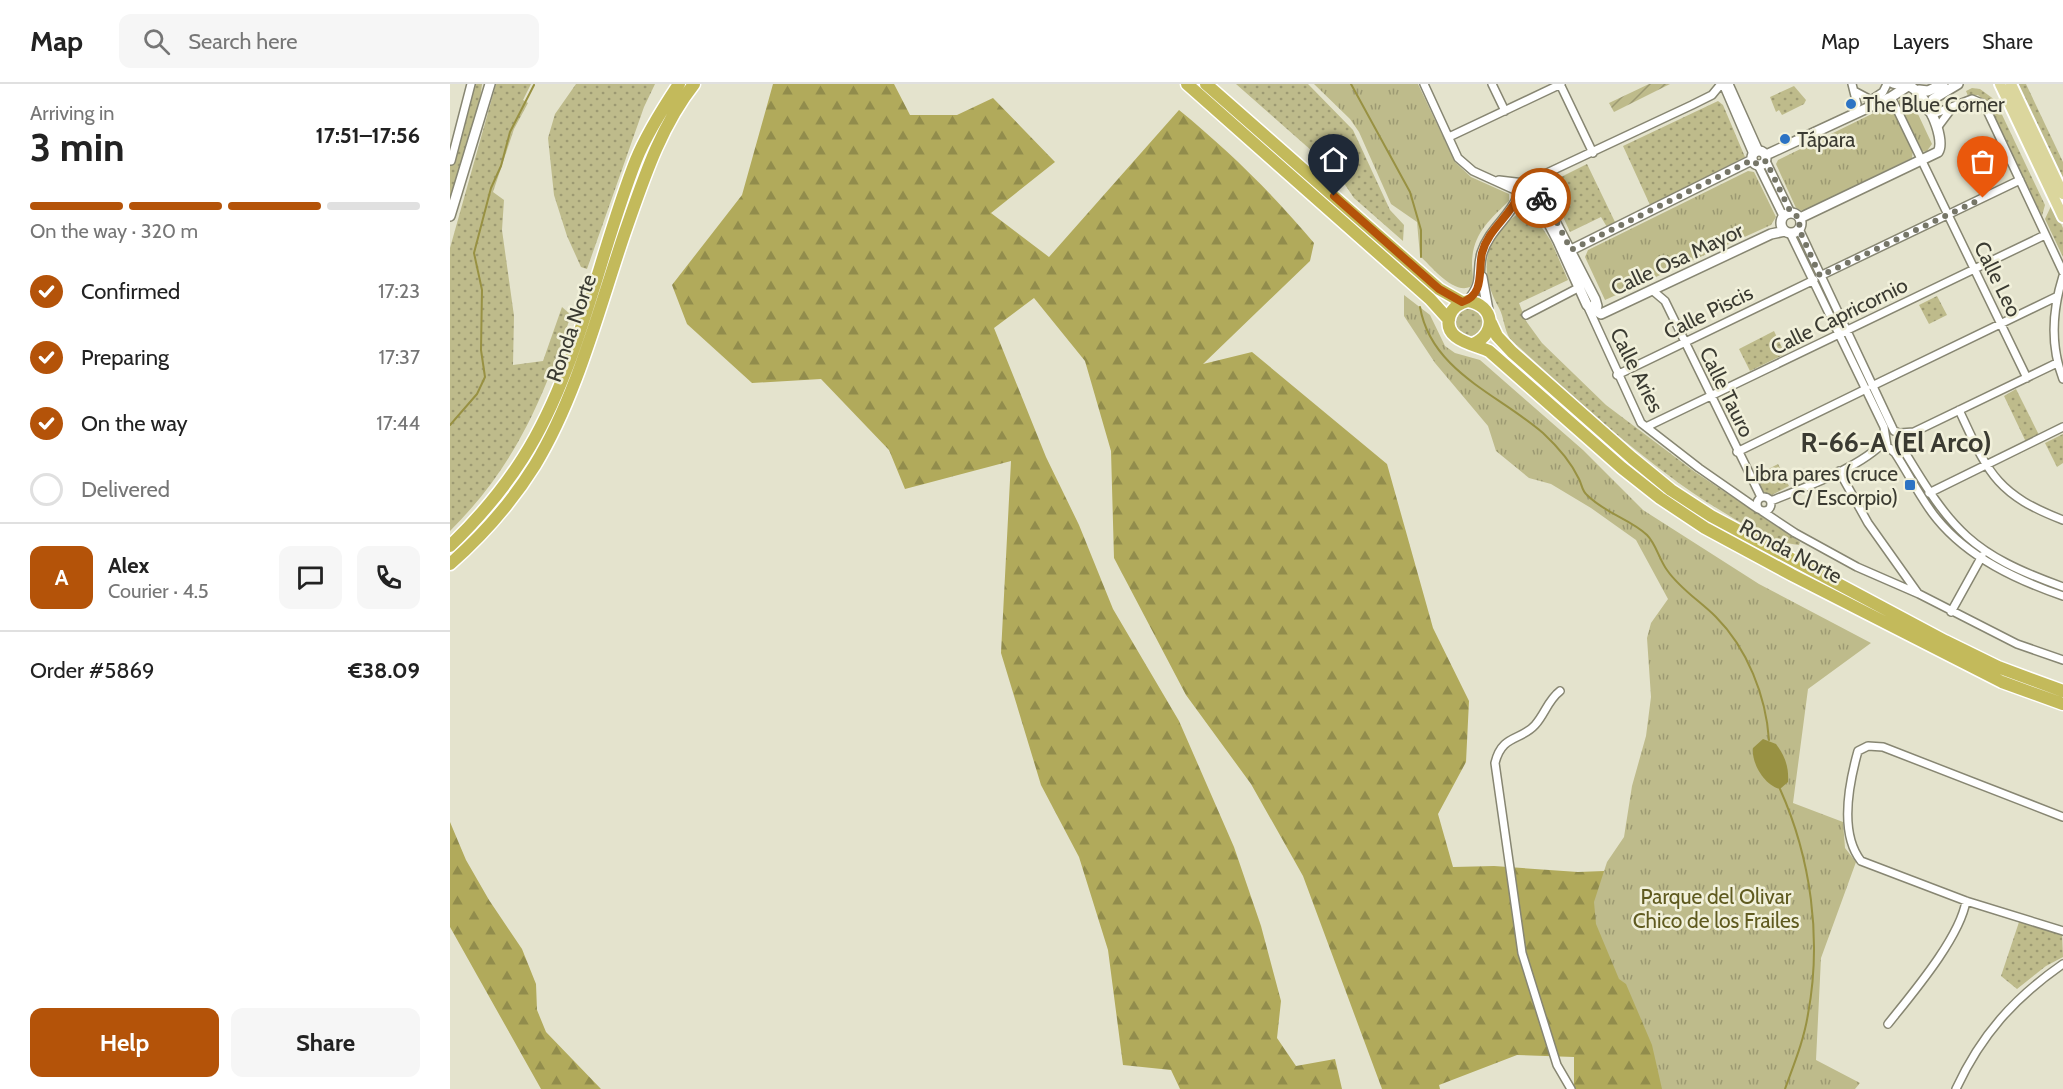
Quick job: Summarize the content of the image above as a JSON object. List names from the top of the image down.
{
  "streets": {
    "highway": ["Ronda Norte"],
    "main road": ["Calle Osa Mayor", "Calle Aries"],
    "street": [
      "Calle Leo",
      "Calle Piscis",
      "Calle Capricornio",
      "Calle Tauro"
    ]
  },
  "crossings": [
    ["Calle Osa Mayor", "Calle Aries"],
    ["Calle Osa Mayor", "Calle Tauro"],
    ["Calle Leo", "Calle Piscis"],
    ["Calle Leo", "Calle Capricornio"],
    ["Calle Piscis", "Calle Aries"],
    ["Calle Piscis", "Calle Tauro"],
    ["Calle Capricornio", "Calle Aries"],
    ["Calle Capricornio", "Calle Tauro"],
    ["Calle Aries", "Calle Tauro"]
  ],
  "districts": ["R-66-A (El Arco)"],
  "parks": ["Parque del Olivar Chico de los Frailes"],
  "places": {
    "other": ["The Blue Corner", "Tápara"],
    "transit": ["Libra pares (cruce C/ Escorpio)"]
  },
  "page": {
    "header": "Map",
    "search": "Search here",
    "nav": ["Map", "Layers", "Share"],
    "heading": ["3 min", "Arriving in", "17:51–17:56"],
    "panel": [
      "Alex",
      "Courier · 4.5",
      "Order #5869",
      "€38.09"
    ],
    "bar": "On the way · 320 m",
    "list": [
      ["Confirmed", "17:23"],
      ["Preparing", "17:37"],
      ["On the way", "17:44"],
      "Delivered"
    ],
    "round": "A",
    "buttons": ["Help", "Share"]
  }
}
